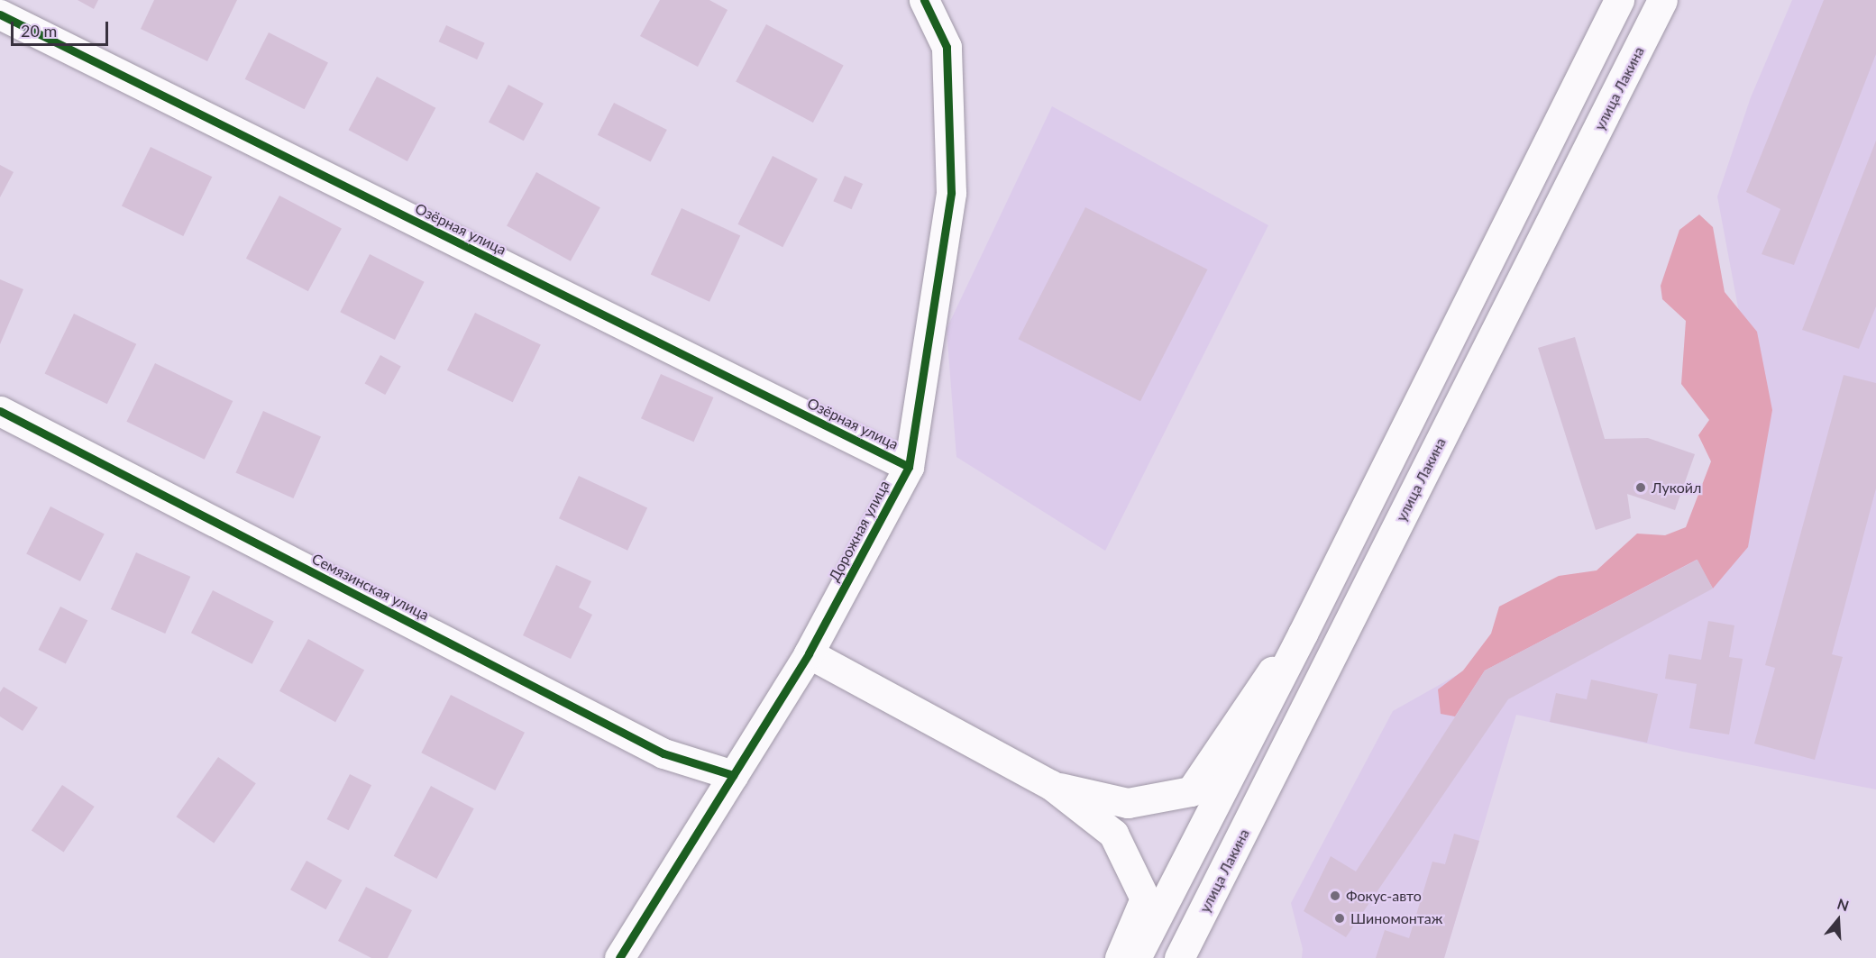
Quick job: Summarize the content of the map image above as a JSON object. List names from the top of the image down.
{
  "streets": {
    "main road": [
      "улица Лакина",
      "Озёрная улица",
      "Дорожная улица",
      "Семязинская улица"
    ]
  },
  "crossings": [
    ["Озёрная улица", "Дорожная улица"],
    ["Дорожная улица", "Семязинская улица"]
  ],
  "places": ["Лукойл", "Фокус-авто", "Шиномонтаж"],
  "scale_bar": "20 m",
  "north": "top"
}
